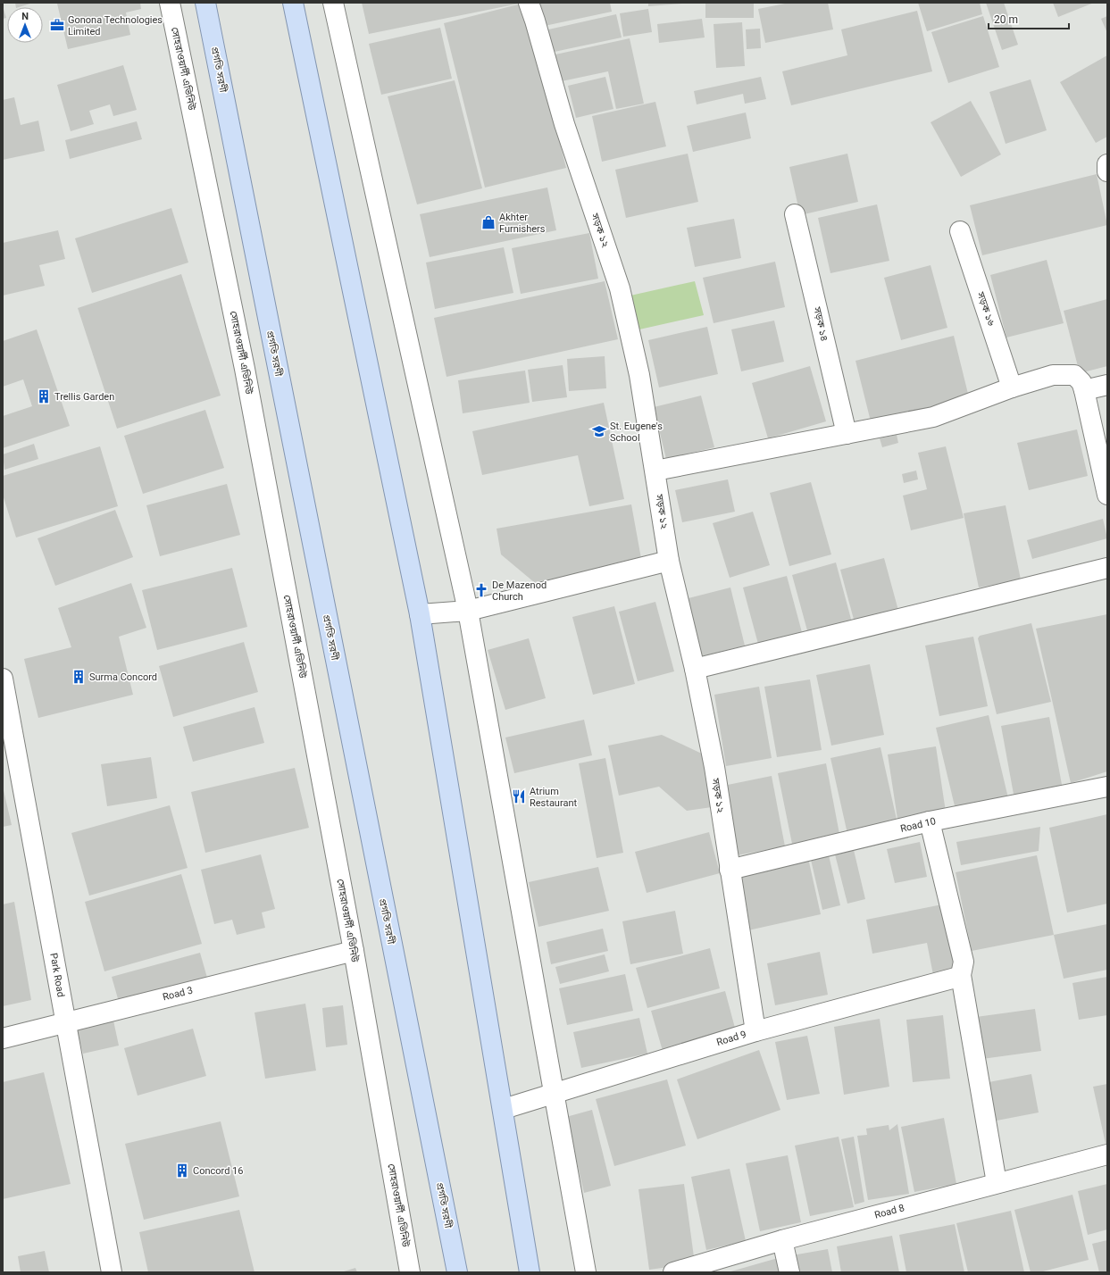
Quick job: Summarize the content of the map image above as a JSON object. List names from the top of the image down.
{
  "streets": {
    "main road": ["প্রগতি সরণী"],
    "street": [
      "সোহরাওয়ার্দী এভিনিউ",
      "সড়ক ১২",
      "সড়ক ১৬",
      "সড়ক ১৪",
      "Road 10",
      "Park Road",
      "Road 3",
      "Road 9",
      "Road 8"
    ]
  },
  "crossings": [
    ["সোহরাওয়ার্দী এভিনিউ", "Road 3"],
    ["সড়ক ১২", "Road 10"],
    ["সড়ক ১২", "Road 9"],
    ["Park Road", "Road 3"]
  ],
  "places": {
    "office": ["Gonona Technologies Limited"],
    "shop": ["Akhter Furnishers"],
    "building": ["Trellis Garden", "Surma Concord", "Concord 16"],
    "school or university": ["St. Eugene's School"],
    "church": ["De Mazenod Church"],
    "restaurant": ["Atrium Restaurant"]
  },
  "scale_bar": "20 m",
  "north": "top"
}
